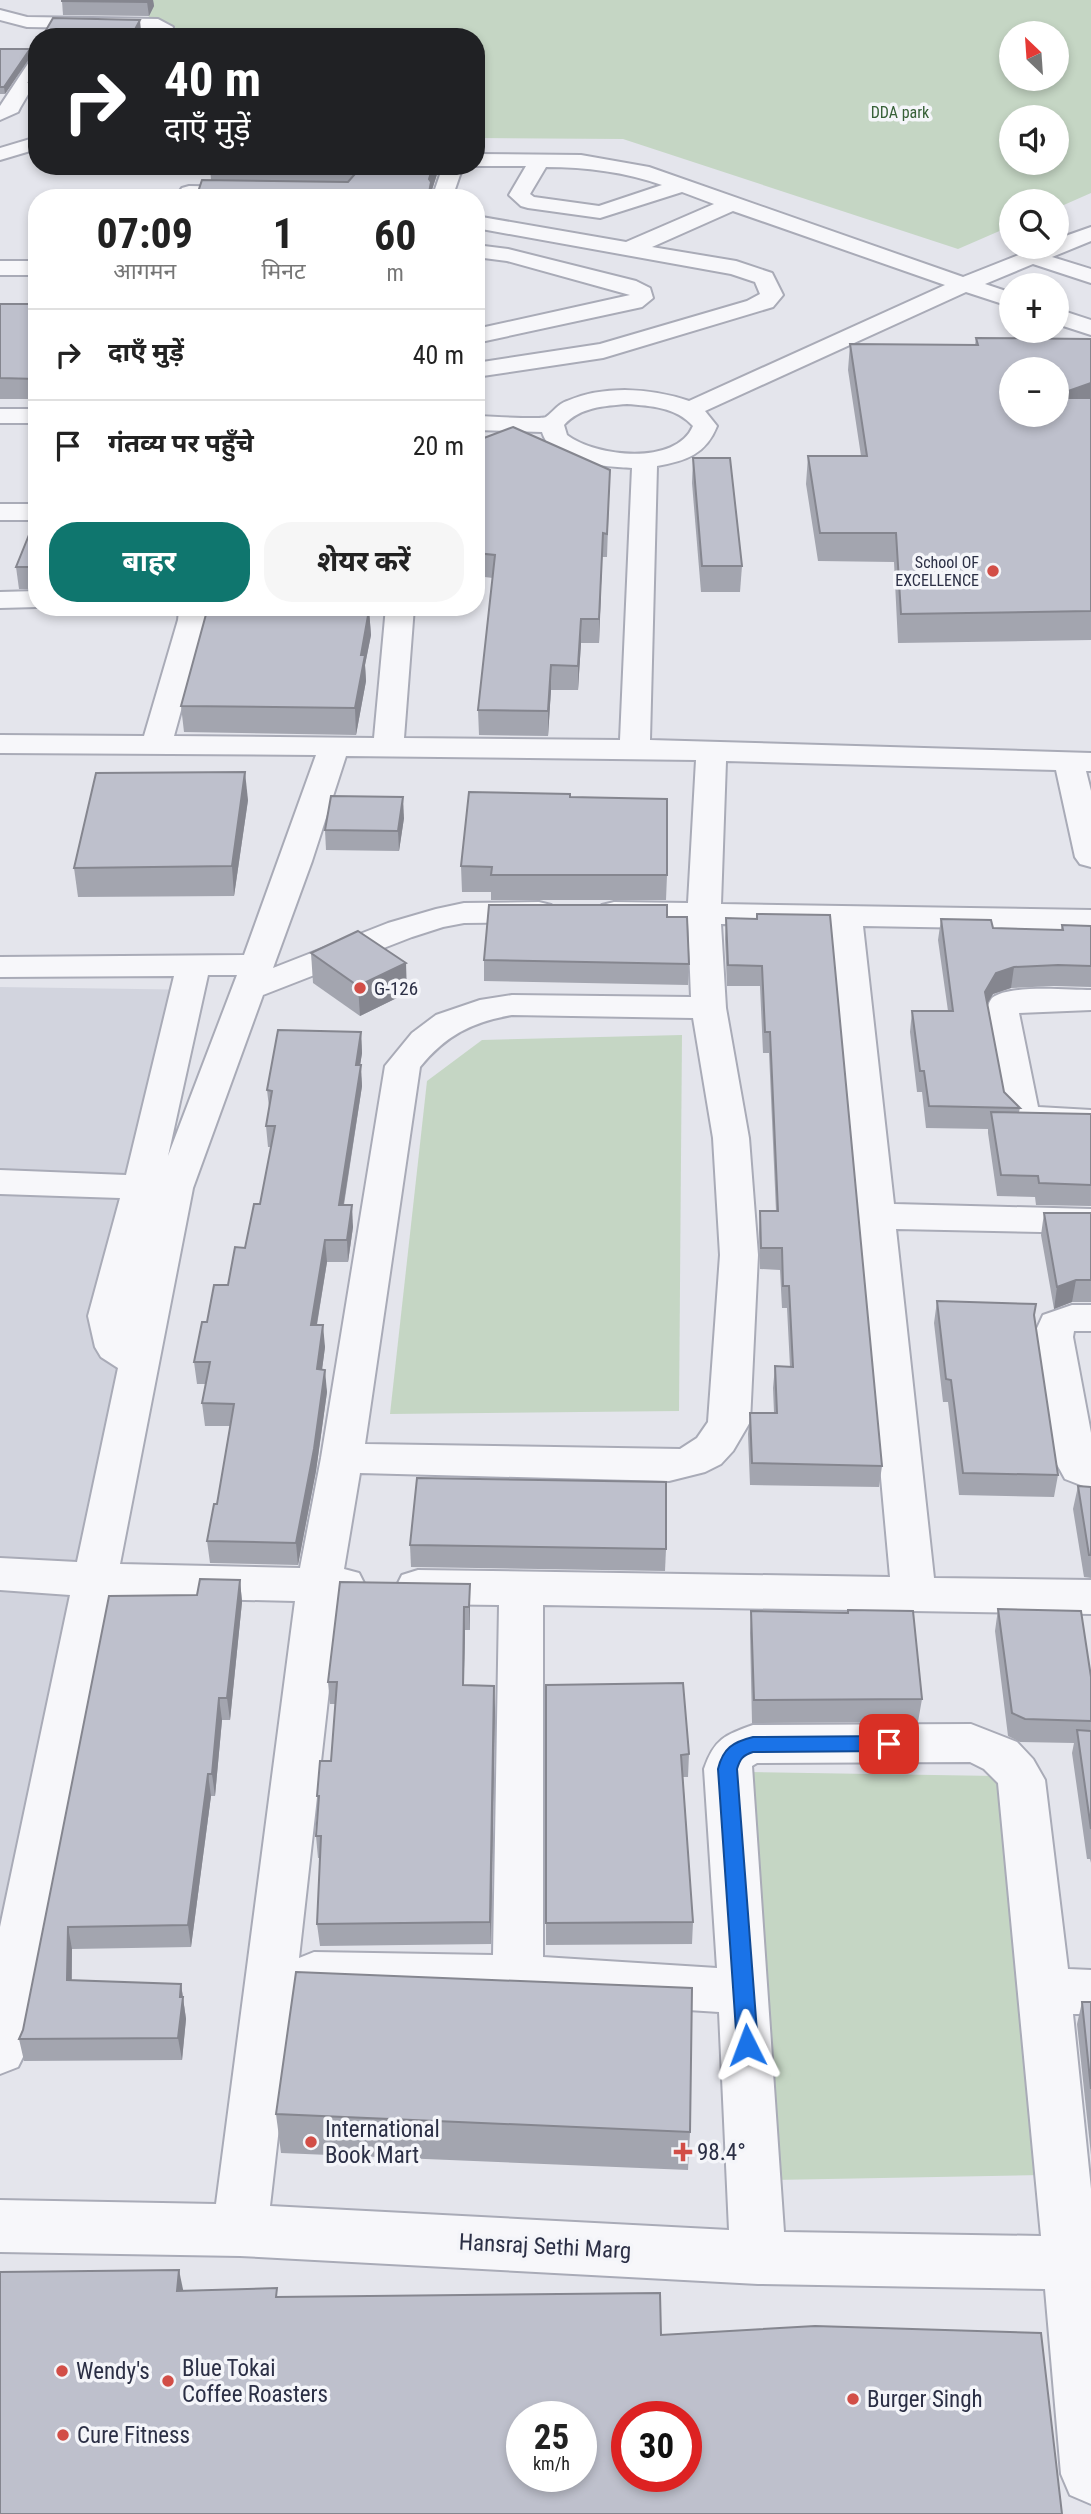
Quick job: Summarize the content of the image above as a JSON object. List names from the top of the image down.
{
  "streets": {
    "street": ["Hansraj Sethi Marg"]
  },
  "parks": ["DDA park"],
  "places": {
    "other": [
      "School OF EXCELLENCE",
      "G-126",
      "International Book Mart",
      "Wendy's",
      "Blue Tokai Coffee Roasters",
      "Burger Singh",
      "Cure Fitness"
    ],
    "health": ["98.4°"]
  },
  "north": "top left",
  "page": {
    "map_buttons": ["+", "−"],
    "turn": ["40 m", "दाएँ मुड़ें"],
    "eta": [
      "07:09",
      "आगमन",
      "1",
      "मिनट",
      "60",
      "m"
    ],
    "list": [
      {
        "name": "दाएँ मुड़ें",
        "value": "40 m"
      },
      {
        "name": "गंतव्य पर पहुँचे",
        "value": "20 m"
      }
    ],
    "buttons": ["बाहर", "शेयर करें"],
    "speed": "25 km/h",
    "limit": "30"
  }
}
